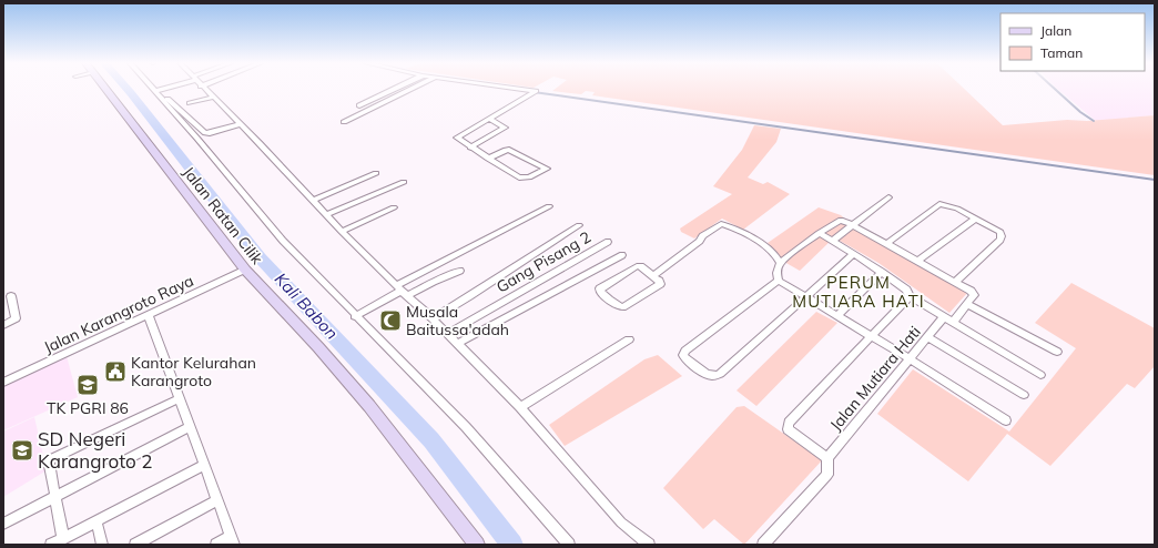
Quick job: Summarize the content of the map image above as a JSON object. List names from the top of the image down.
{
  "streets": {
    "street": [
      "Jalan Ratan Cilik",
      "Gang Pisang 2",
      "Jalan Karangroto Raya",
      "Jalan Mutiara Hati"
    ]
  },
  "crossings": [
    ["Jalan Ratan Cilik", "Jalan Karangroto Raya"]
  ],
  "districts": ["PERUM MUTIARA HATI"],
  "water": ["Kali Babon"],
  "places": {
    "mosque": ["Musala Baitussa'adah"],
    "public building": ["Kantor Kelurahan Karangroto"],
    "school or university": ["TK PGRI 86", "SD Negeri Karangroto 2"]
  },
  "legend": ["Jalan", "Taman"]
}
